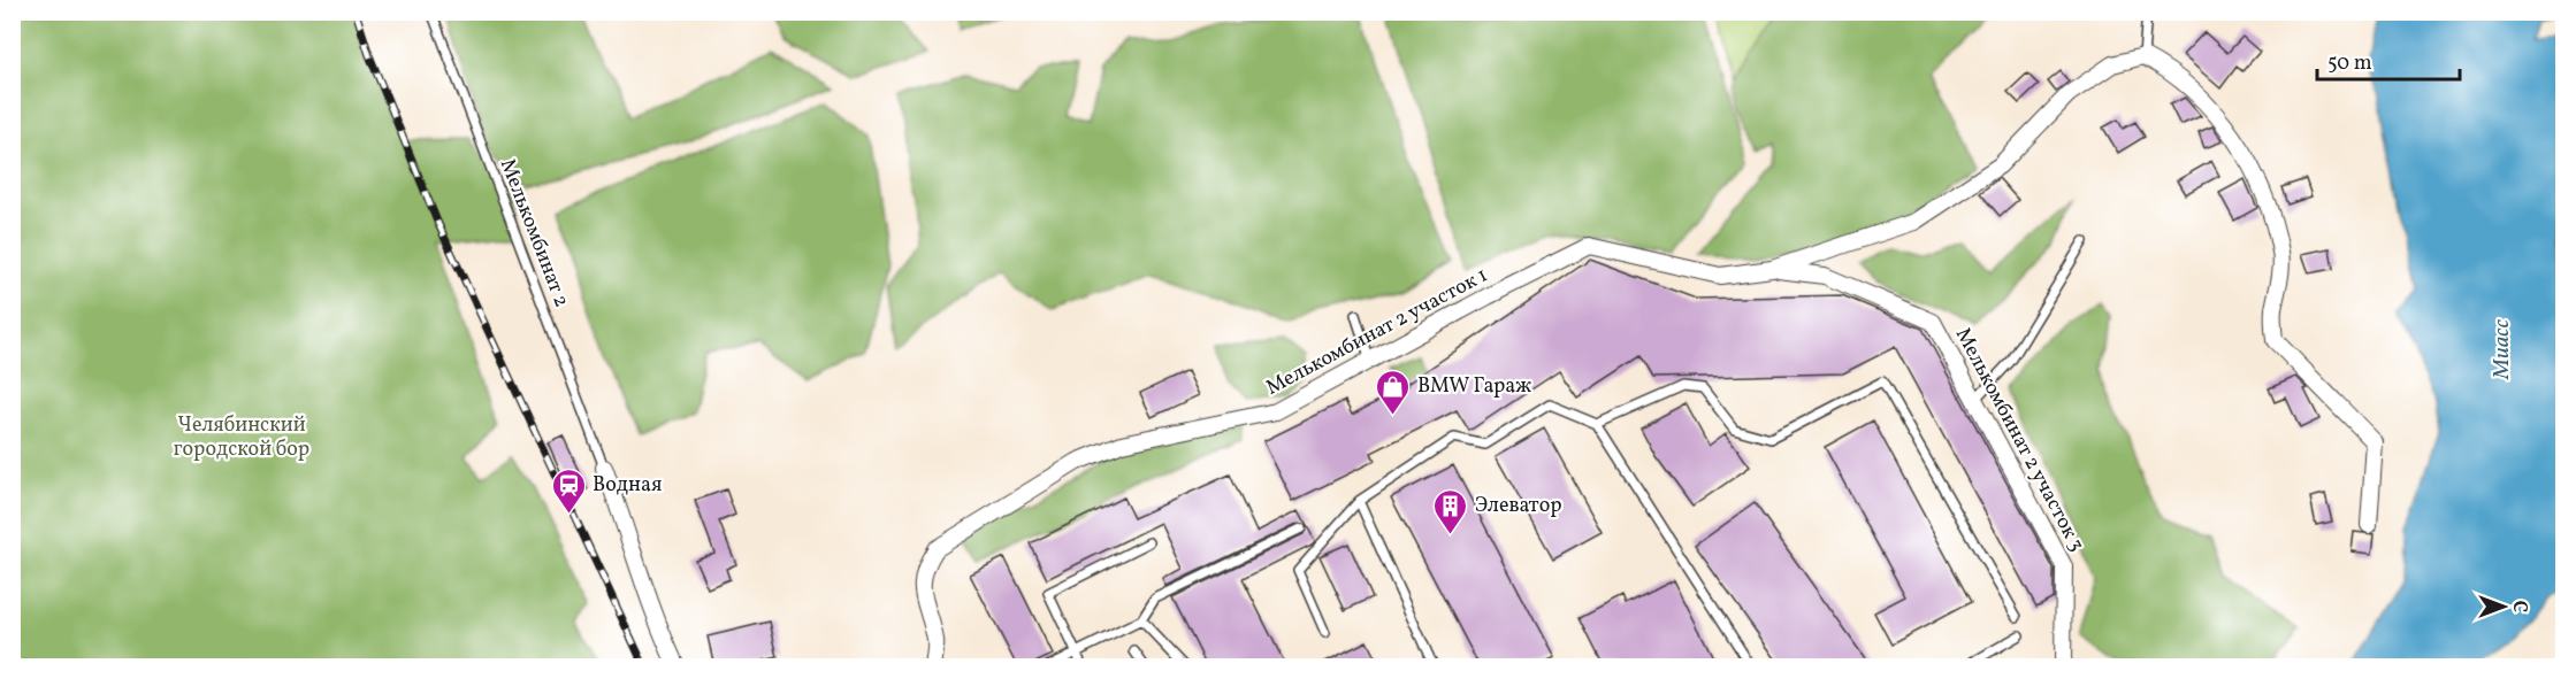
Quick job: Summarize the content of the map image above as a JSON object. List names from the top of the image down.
{
  "streets": {
    "street": ["Мелькомбинат 2 участок 1", "Мелькомбинат 2 участок 3"],
    "lane": ["Мелькомбинат 2"]
  },
  "crossings": [
    ["Мелькомбинат 2 участок 1", "Мелькомбинат 2 участок 3"]
  ],
  "water": ["Миасс"],
  "parks": ["Челябинский городской бор"],
  "places": {
    "shop": ["BMW Гараж"],
    "station": ["Водная"],
    "building": ["Элеватор"]
  },
  "scale_bar": "50 m",
  "north": "right"
}
